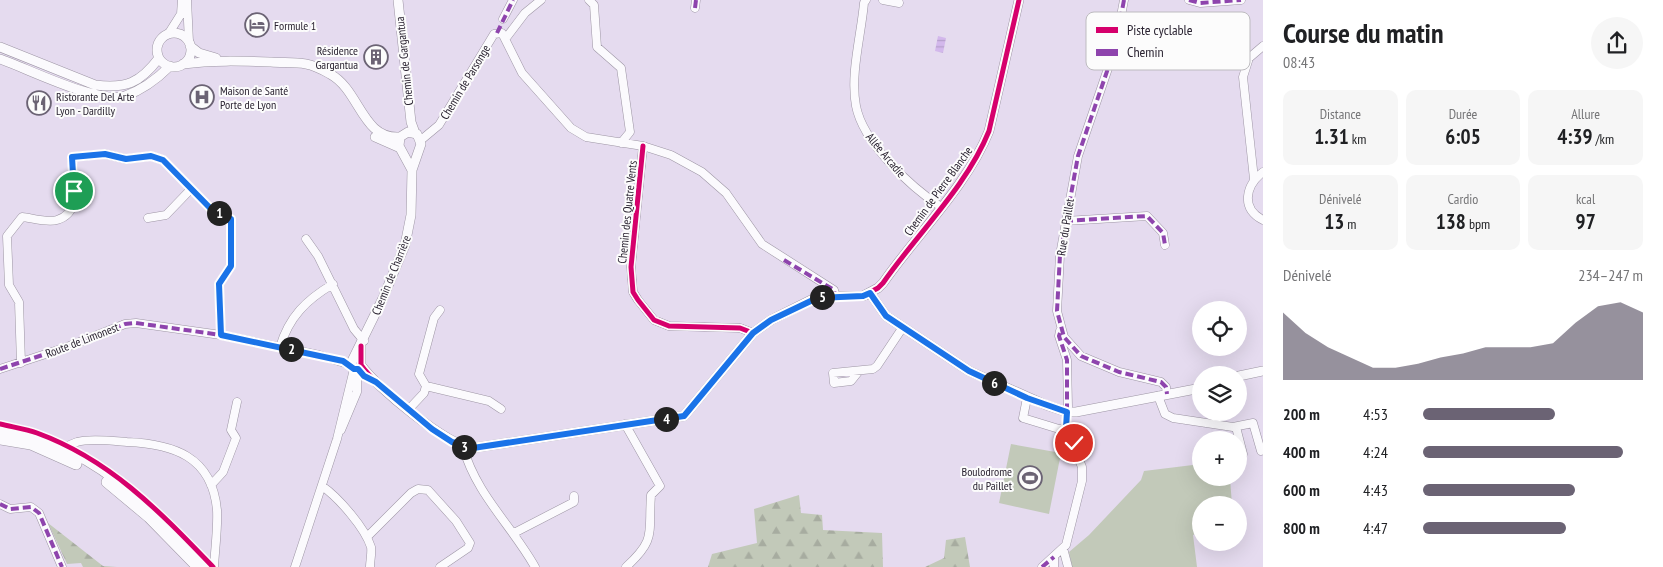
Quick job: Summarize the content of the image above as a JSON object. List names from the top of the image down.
{
  "streets": {
    "street": [
      "Chemin de Gargantua",
      "Chemin de Parsonge",
      "Allée Arcadie",
      "Chemin de Pierre Blanche",
      "Chemin des Quatre Vents",
      "Rue du Paillet",
      "Chemin de Charrière",
      "Route de Limonest"
    ]
  },
  "crossings": [
    ["Chemin de Gargantua", "Chemin de Parsonge"],
    ["Chemin de Gargantua", "Chemin de Charrière"],
    ["Chemin de Parsonge", "Chemin de Charrière"],
    ["Allée Arcadie", "Chemin de Pierre Blanche"],
    ["Chemin de Charrière", "Route de Limonest"]
  ],
  "places": {
    "hotel": ["Formule 1"],
    "building": ["Résidence Gargantua"],
    "hospital": ["Maison de Santé Porte de Lyon"],
    "restaurant": ["Ristorante Del Arte Lyon - Dardilly"],
    "sports": ["Boulodrome du Paillet"]
  },
  "legend": ["Piste cyclable", "Chemin"],
  "page": {
    "heading": ["Course du matin", "08:43"],
    "stats": [
      ["Distance", "1.31 km"],
      ["Durée", "6:05"],
      ["Allure", "4:39 /km"],
      ["Dénivelé", "13 m"],
      ["Cardio", "138 bpm"],
      ["kcal", "97"]
    ],
    "pins": [
      "1",
      "5",
      "2",
      "6",
      "4",
      "3"
    ],
    "chart": ["Dénivelé", "234–247 m"],
    "map_buttons": ["+", "−"],
    "list": [
      {
        "name": "200 m",
        "note": "4:53"
      },
      {
        "name": "400 m",
        "note": "4:24"
      },
      {
        "name": "600 m",
        "note": "4:43"
      },
      {
        "name": "800 m",
        "note": "4:47"
      }
    ]
  }
}
